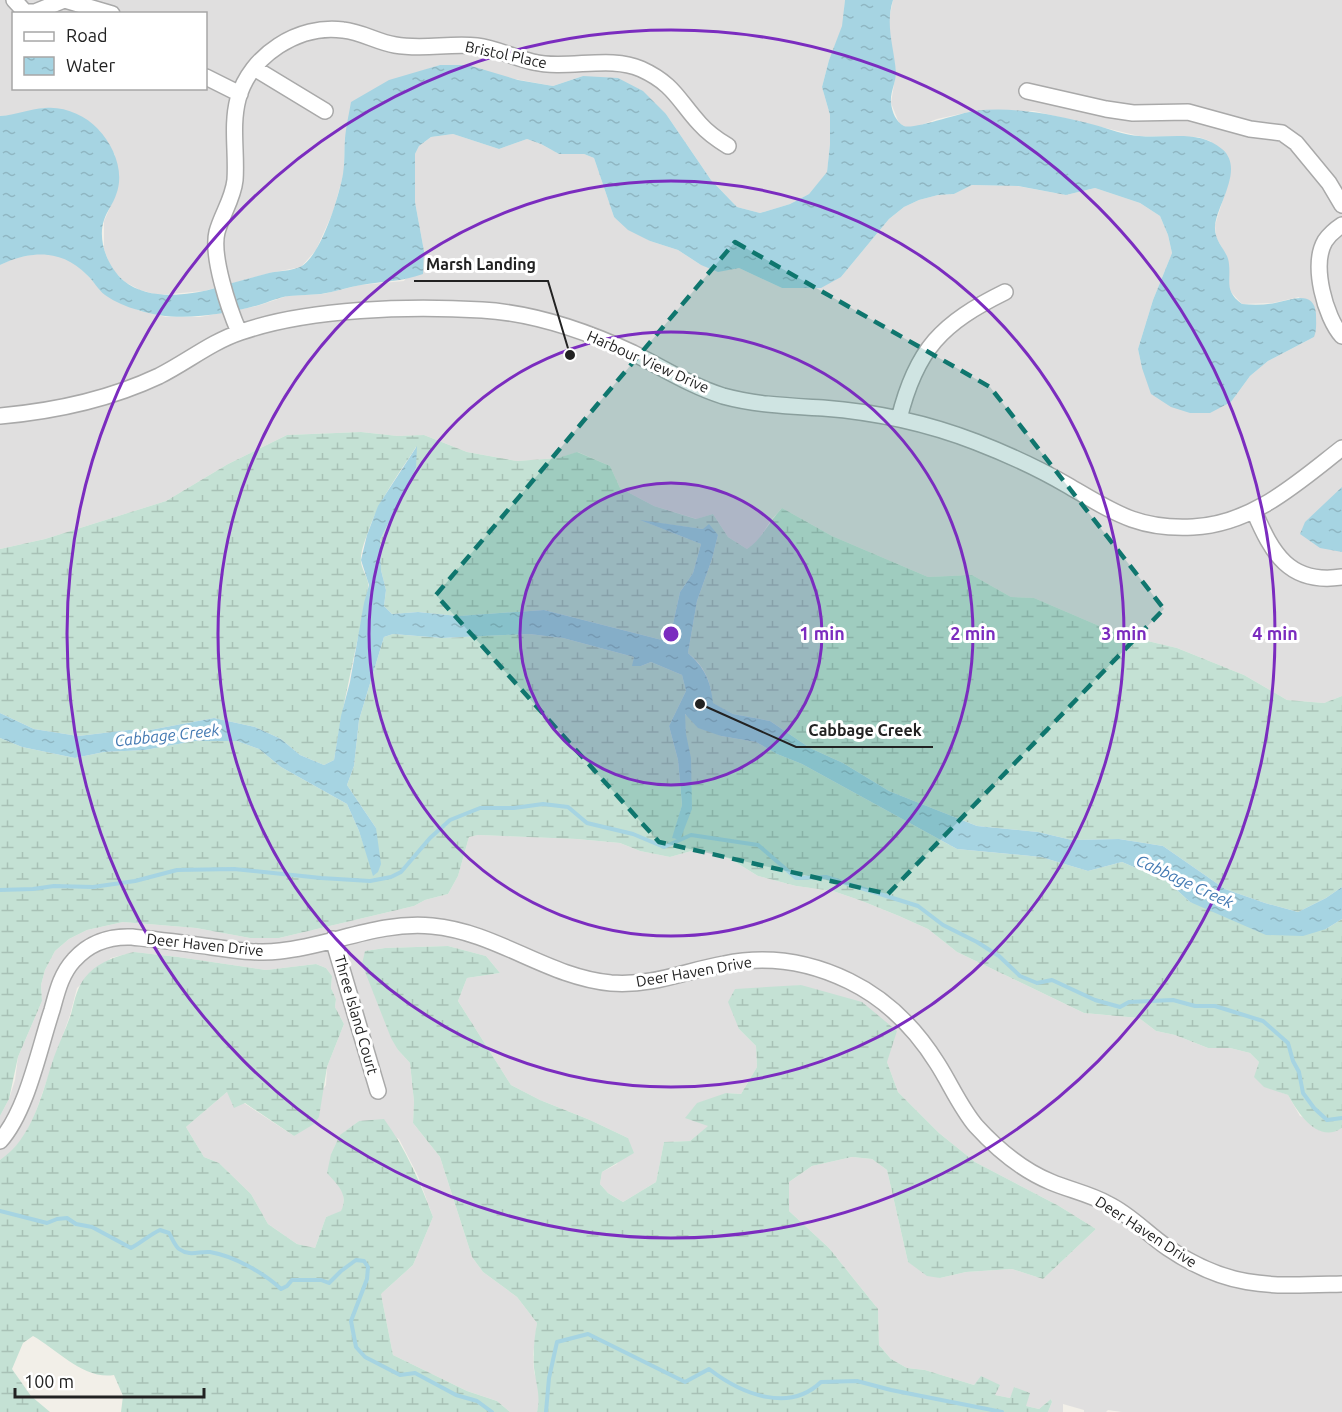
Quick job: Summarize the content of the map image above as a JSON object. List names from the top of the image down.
{
  "streets": {
    "street": [
      "Bristol Place",
      "Harbour View Drive",
      "Deer Haven Drive",
      "Three Island Court"
    ]
  },
  "crossings": [
    ["Bristol Place", "Harbour View Drive"],
    ["Deer Haven Drive", "Three Island Court"]
  ],
  "water": ["Cabbage Creek"],
  "places": ["Marsh Landing", "Cabbage Creek"],
  "legend": ["Road", "Water"],
  "scale_bar": "100 m",
  "rings": [
    "1 min",
    "2 min",
    "3 min",
    "4 min"
  ]
}
